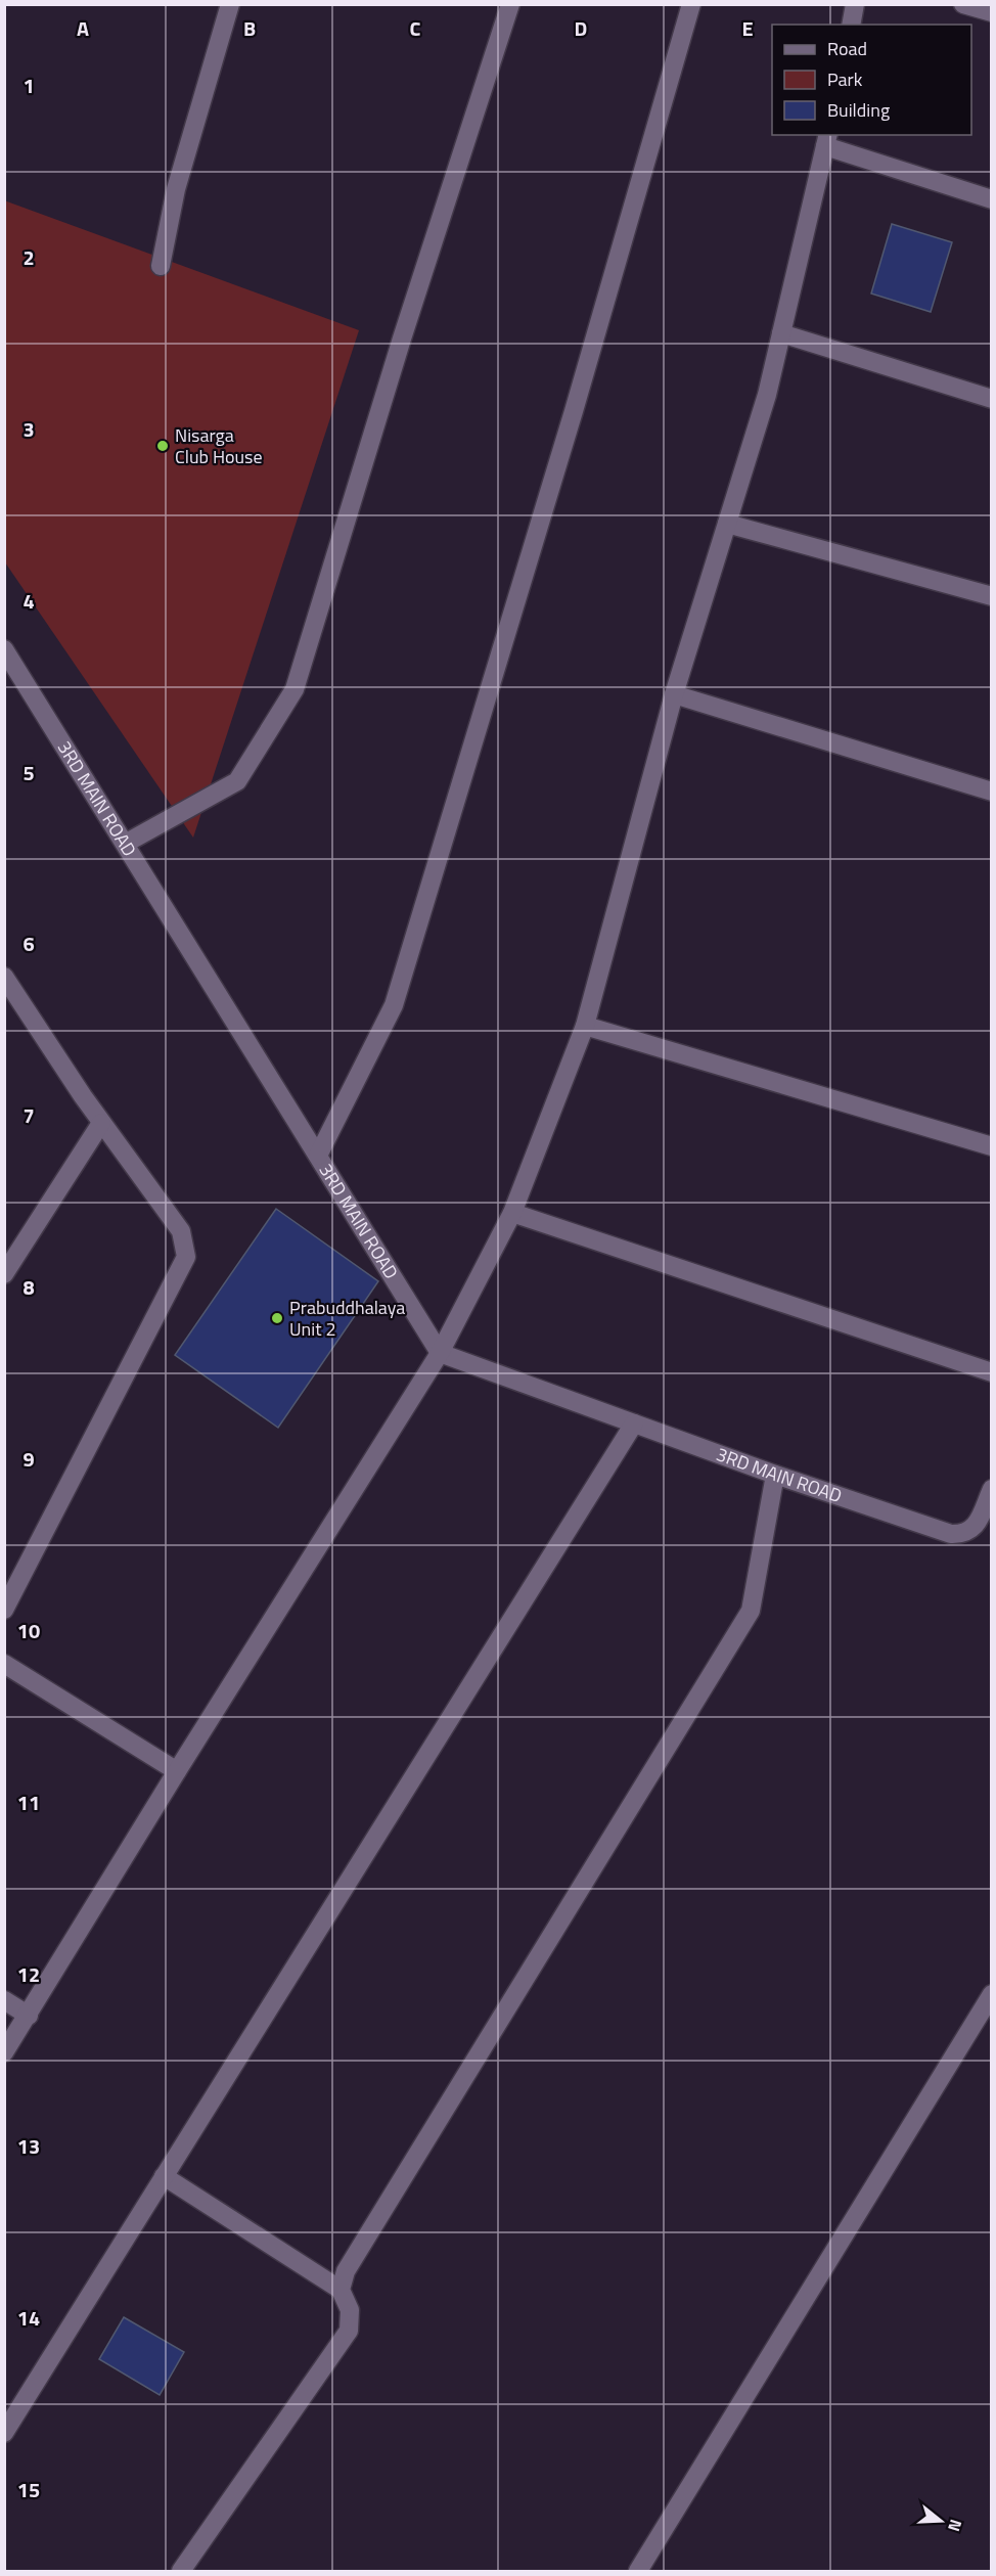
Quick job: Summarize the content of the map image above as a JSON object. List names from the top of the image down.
{
  "streets": {
    "street": ["3RD MAIN ROAD"]
  },
  "places": ["Nisarga Club House", "Prabuddhalaya Unit 2"],
  "legend": ["Road", "Park", "Building"],
  "north": "right",
  "grid": {
    "columns": [
      "A",
      "B",
      "C",
      "D",
      "E"
    ],
    "rows": [
      "1",
      "2",
      "3",
      "4",
      "5",
      "6",
      "7",
      "8",
      "9",
      "10",
      "11",
      "12",
      "13",
      "14",
      "15"
    ]
  }
}
